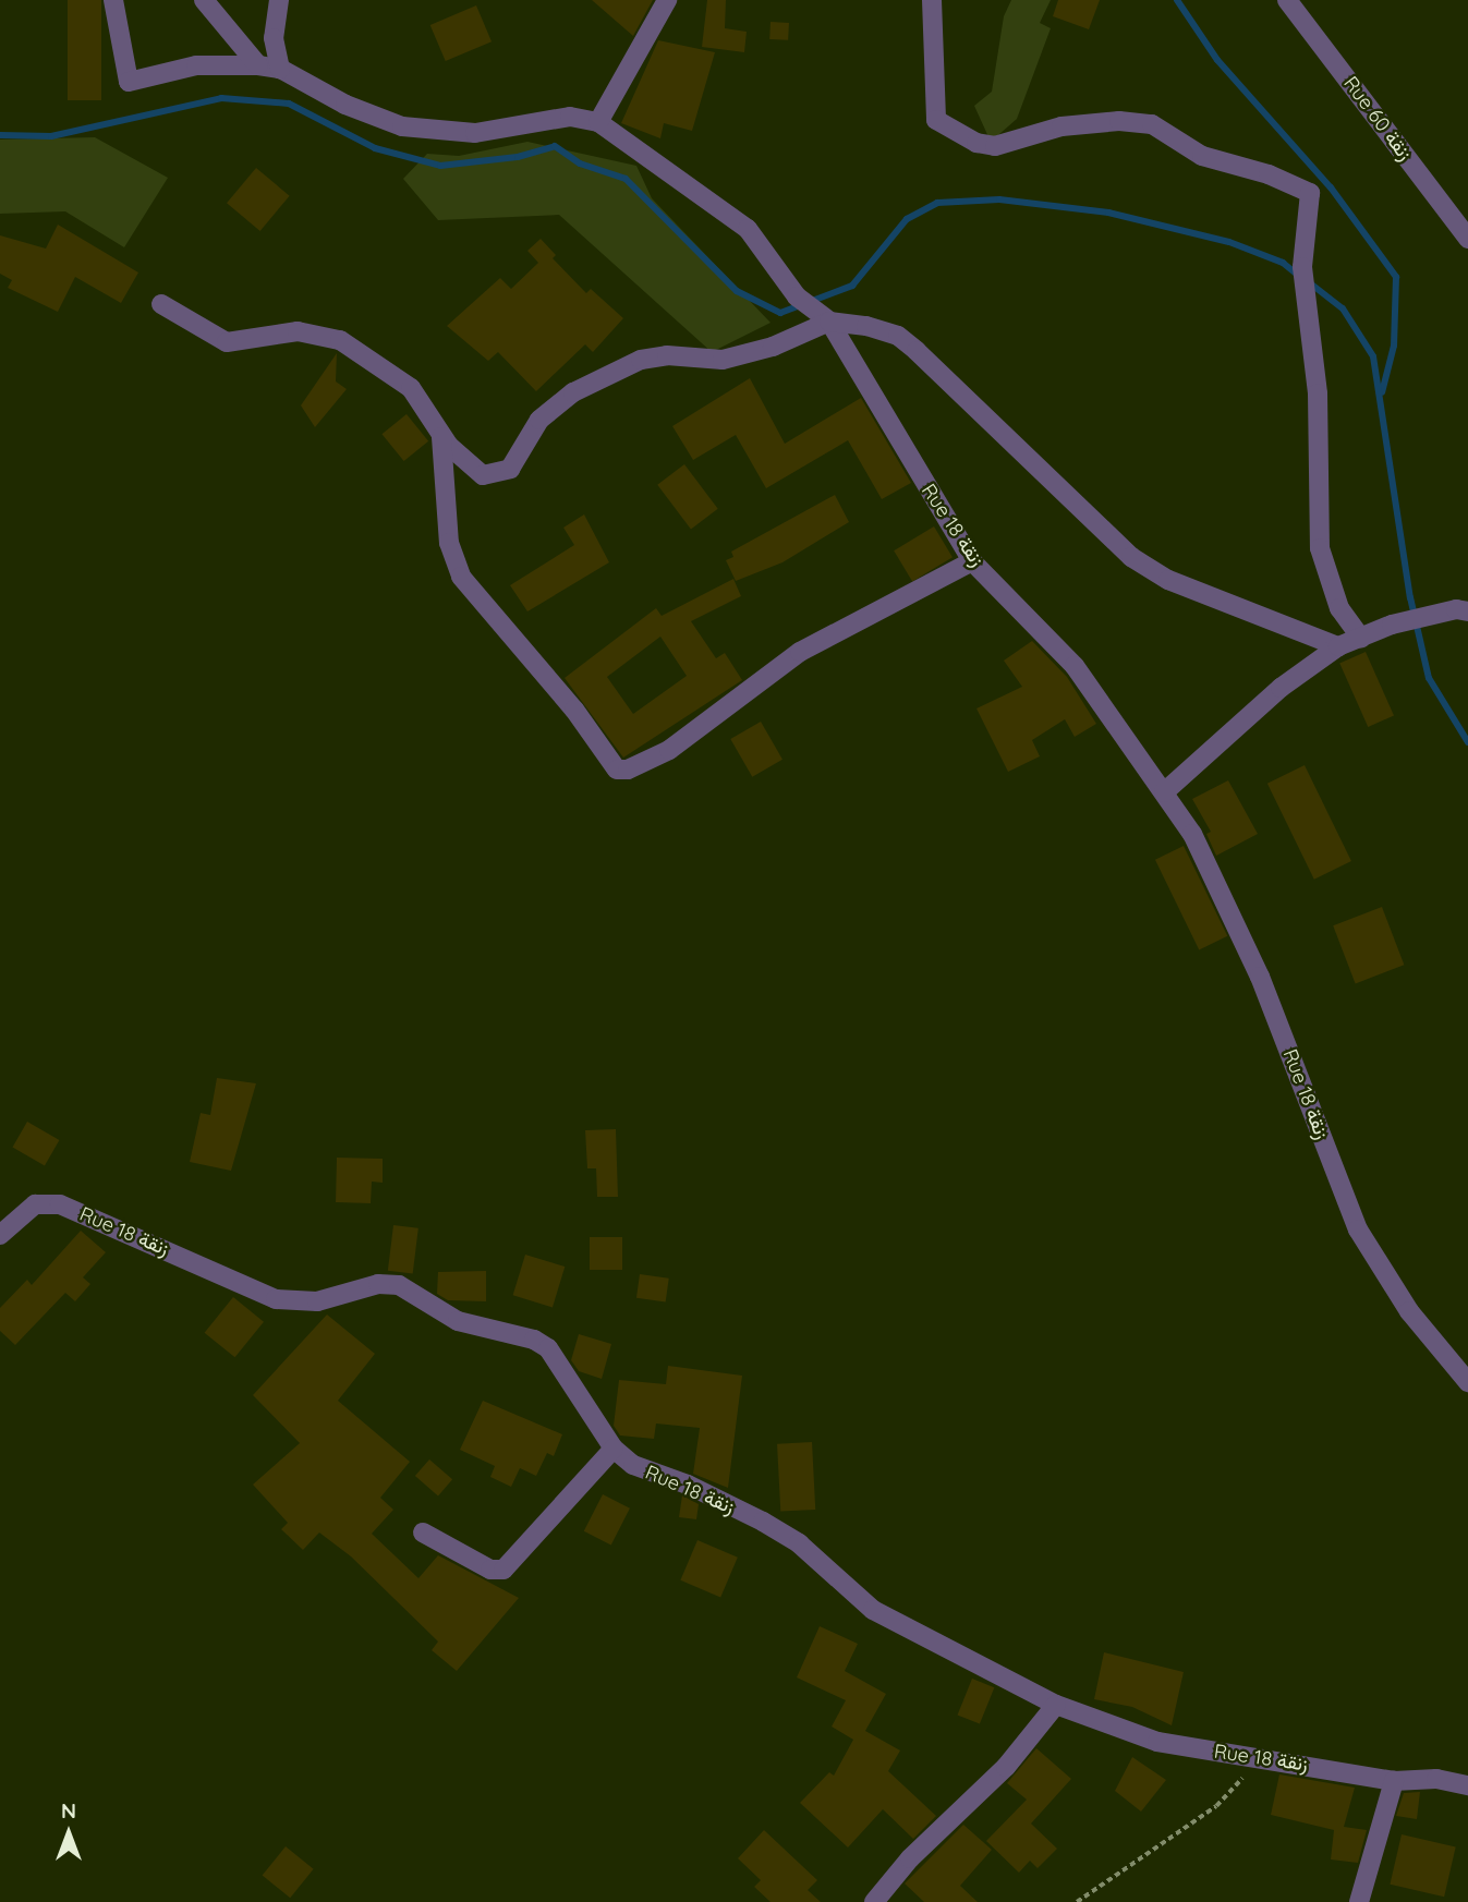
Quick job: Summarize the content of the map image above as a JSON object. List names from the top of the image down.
{
  "streets": {
    "street": ["Rue 60 زنقة", "Rue 18 زنقة"]
  },
  "north": "top"
}
